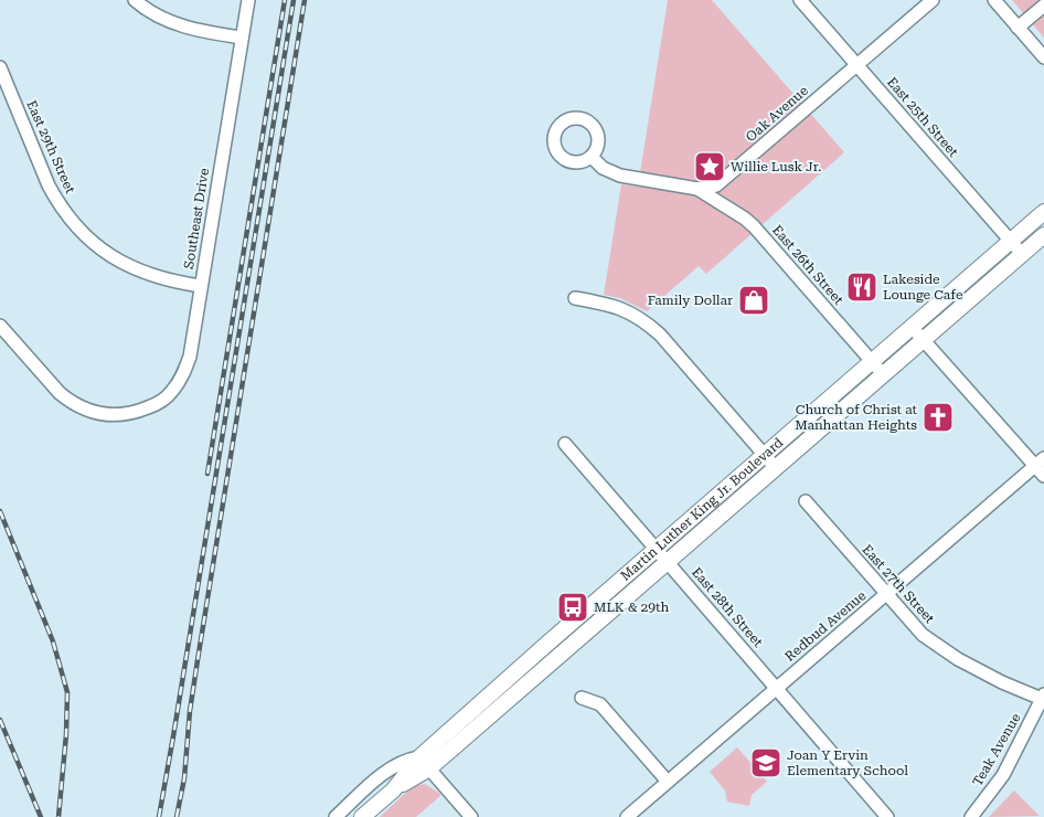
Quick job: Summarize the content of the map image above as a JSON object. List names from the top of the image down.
{
  "streets": {
    "main road": ["Martin Luther King Jr. Boulevard"],
    "street": [
      "Oak Avenue",
      "East 25th Street",
      "East 29th Street",
      "Southeast Drive",
      "East 26th Street",
      "East 27th Street",
      "East 28th Street",
      "Redbud Avenue",
      "Teak Avenue"
    ]
  },
  "crossings": [
    ["Oak Avenue", "East 25th Street"],
    ["Oak Avenue", "East 26th Street"],
    ["East 25th Street", "Martin Luther King Jr. Boulevard"],
    ["East 29th Street", "Southeast Drive"],
    ["East 26th Street", "Martin Luther King Jr. Boulevard"],
    ["Martin Luther King Jr. Boulevard", "East 28th Street"],
    ["East 27th Street", "Redbud Avenue"],
    ["East 27th Street", "Teak Avenue"],
    ["East 28th Street", "Redbud Avenue"]
  ],
  "places": {
    "place": ["Willie Lusk Jr."],
    "restaurant": ["Lakeside Lounge Cafe"],
    "shop": ["Family Dollar"],
    "church": ["Church of Christ at Manhattan Heights"],
    "bus stop": ["MLK & 29th"],
    "school or university": ["Joan Y Ervin Elementary School"]
  }
}
